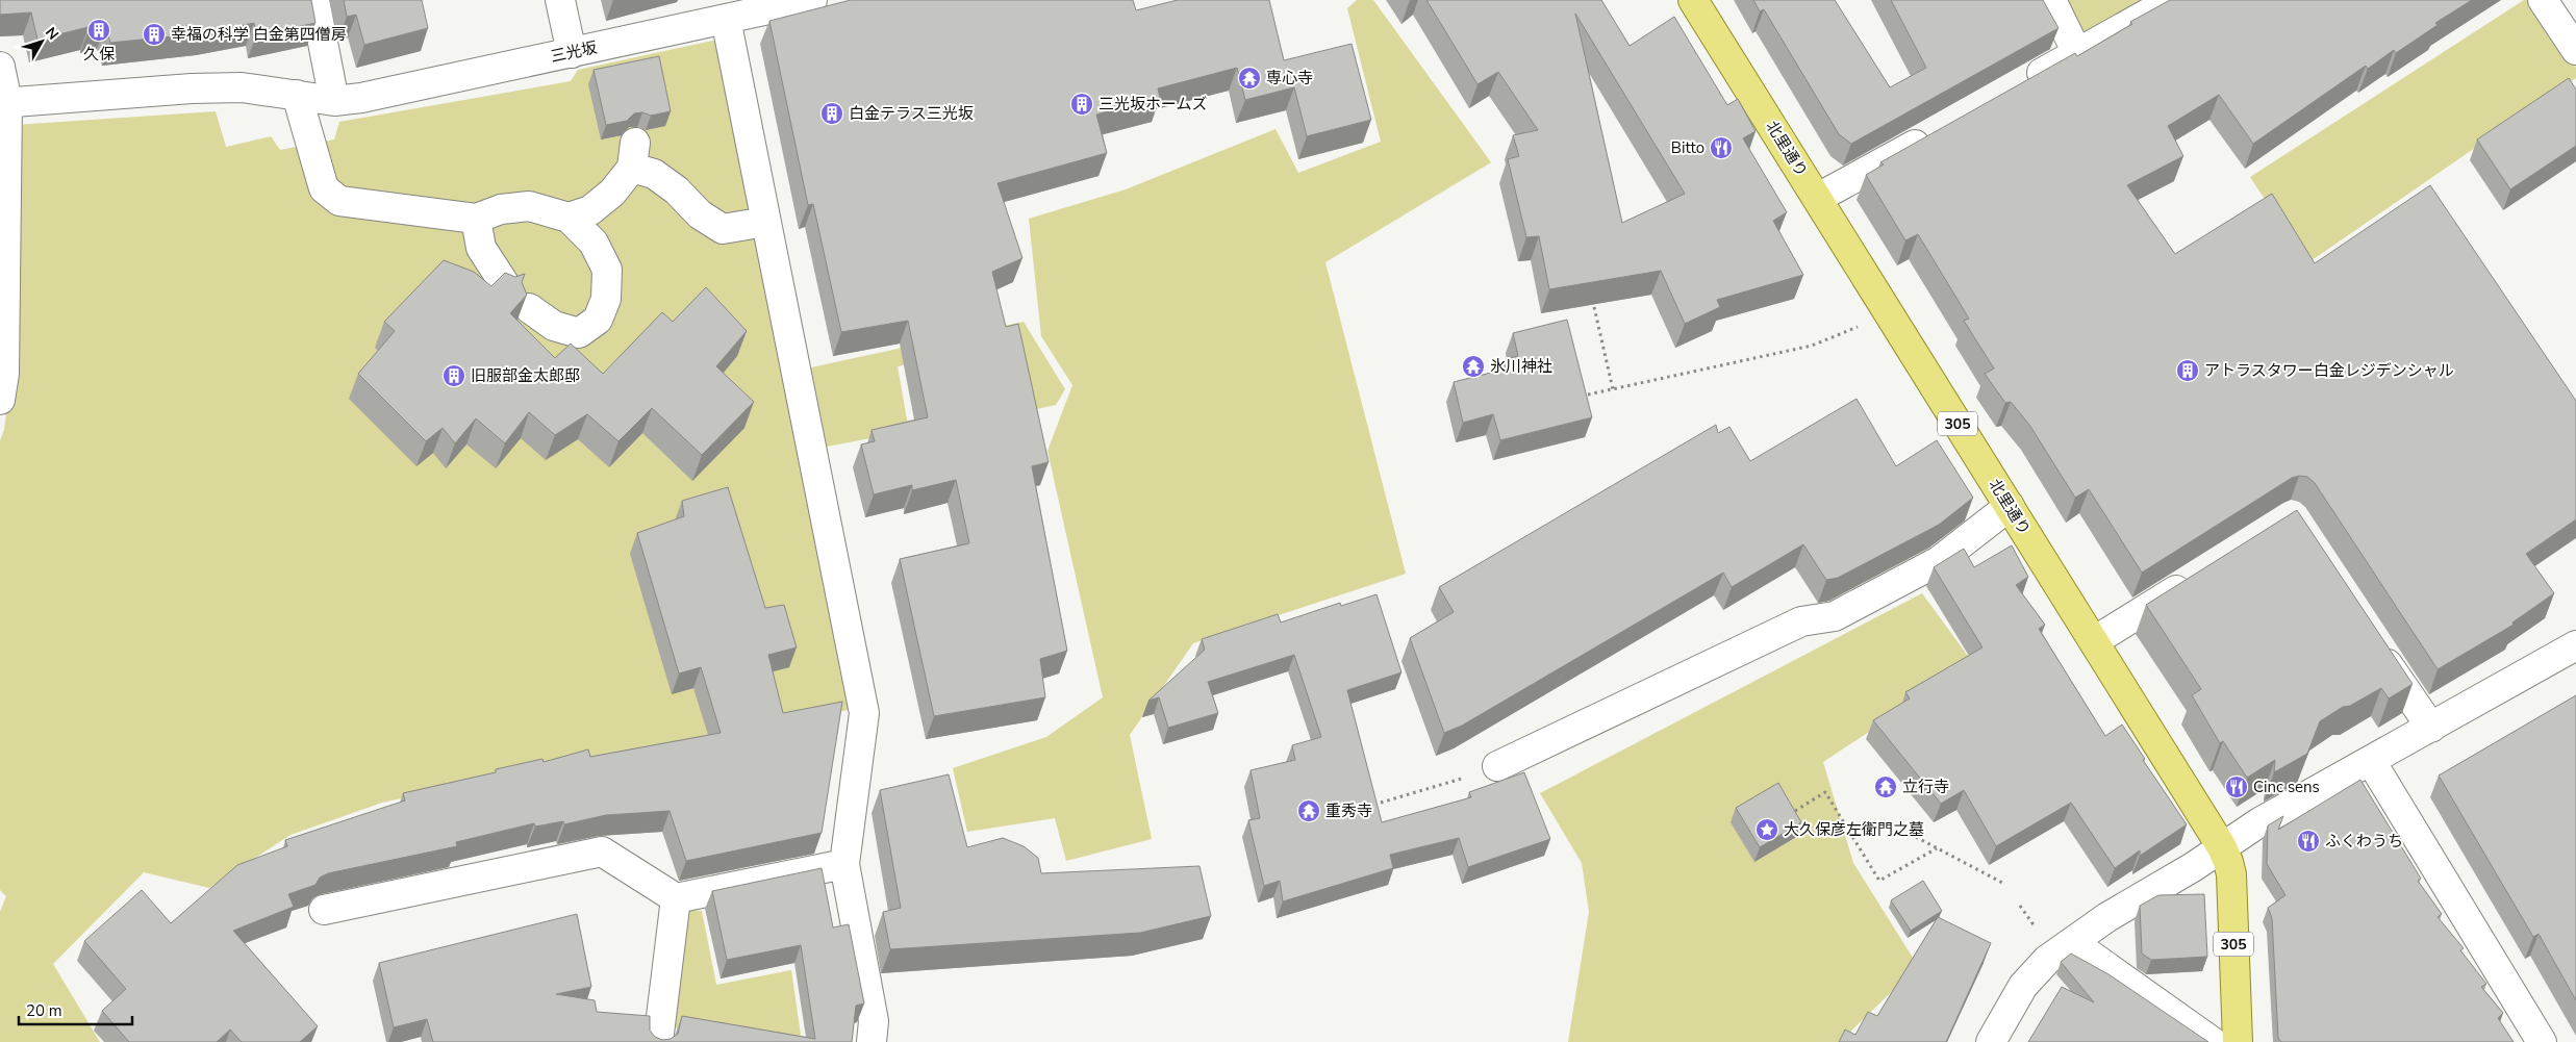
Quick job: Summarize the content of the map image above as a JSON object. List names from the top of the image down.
{
  "streets": {
    "main road": ["北里通り", "305"],
    "street": ["三光坂"]
  },
  "places": {
    "building": [
      "久保",
      "幸福の科学 白金第四僧房",
      "三光坂ホームズ",
      "白金テラス三光坂",
      "アトラスタワー白金レジデンシャル",
      "旧服部金太郎邸"
    ],
    "temple": [
      "専心寺",
      "氷川神社",
      "立行寺",
      "重秀寺"
    ],
    "restaurant": ["Bitto", "Cinc sens", "ふくわうち"],
    "place": ["大久保彦左衛門之墓"]
  },
  "scale_bar": "20 m",
  "north": "top right"
}
